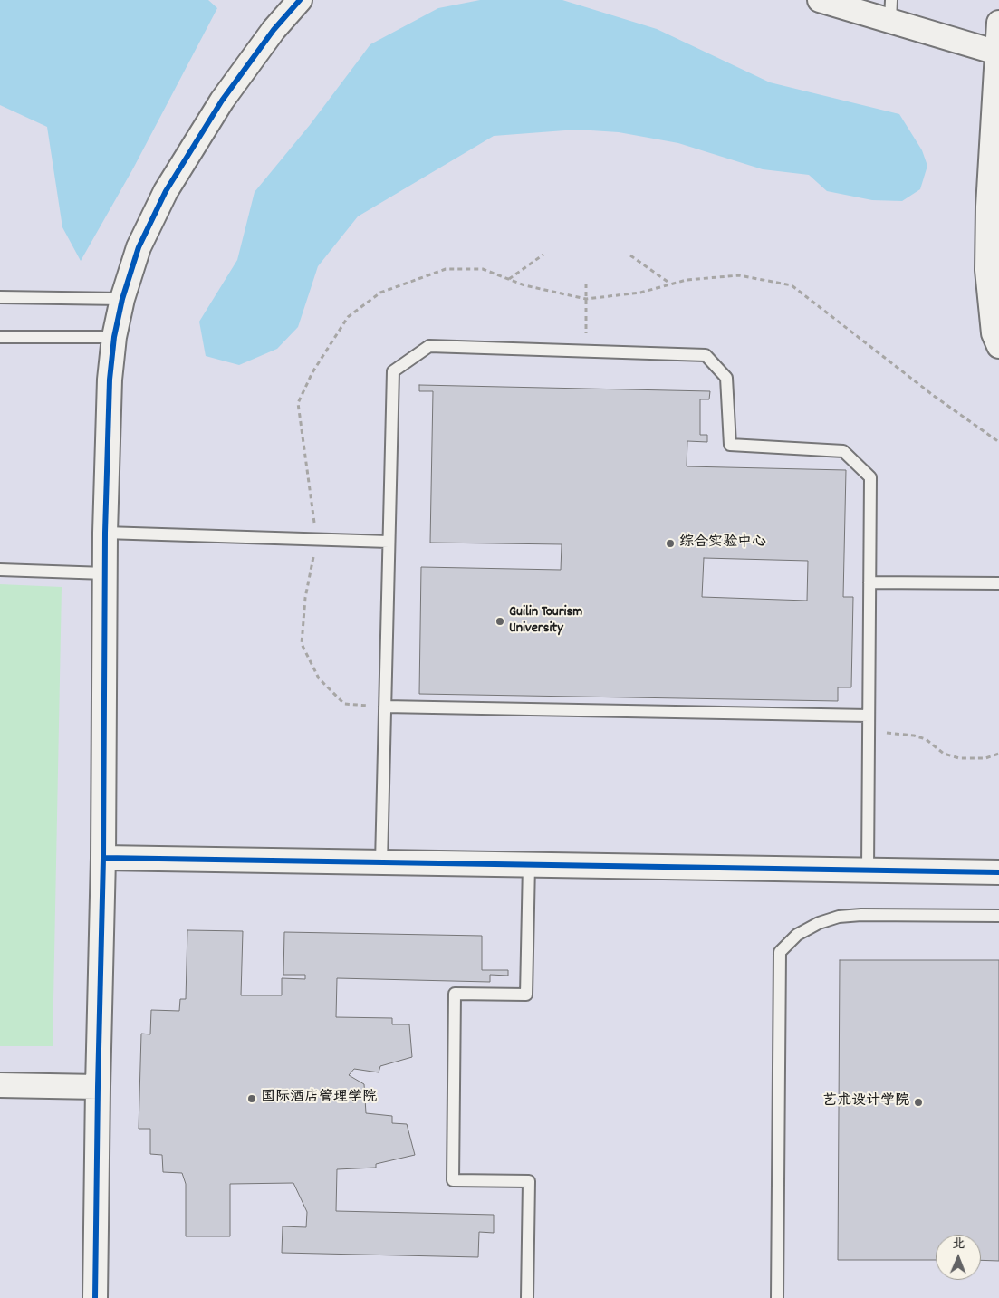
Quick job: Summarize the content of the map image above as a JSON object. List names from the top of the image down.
{
  "places": [
    "综合实验中心",
    "Guilin Tourism University",
    "国际酒店管理学院",
    "艺术设计学院"
  ],
  "north": "top"
}
